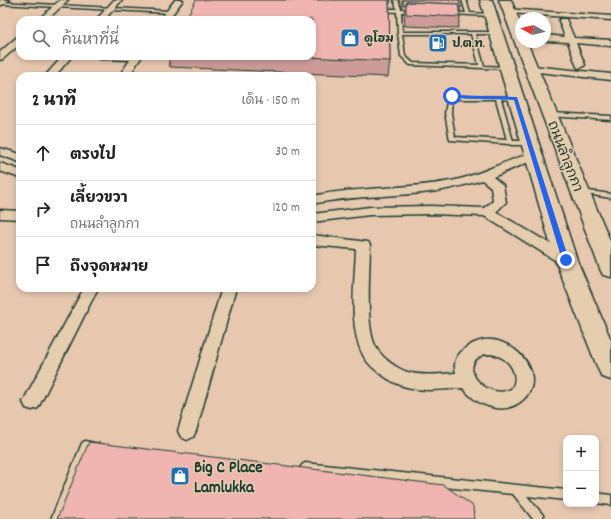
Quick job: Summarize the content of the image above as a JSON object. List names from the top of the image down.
{
  "streets": {
    "main road": ["ถนนลำลูกกา"]
  },
  "places": {
    "shop": ["ดูโฮม", "Big C Place Lamlukka"],
    "fuel station": ["ป.ต.ท."]
  },
  "north": "left",
  "page": {
    "search": "ค้นหาที่นี่",
    "heading": ["2 นาที", "เดิน · 150 m"],
    "list": [
      ["ตรงไป", "30 m"],
      ["เลี้ยวขวา", "ถนนลำลูกกา", "120 m"],
      "ถึงจุดหมาย"
    ],
    "map_buttons": ["+", "−"]
  }
}
